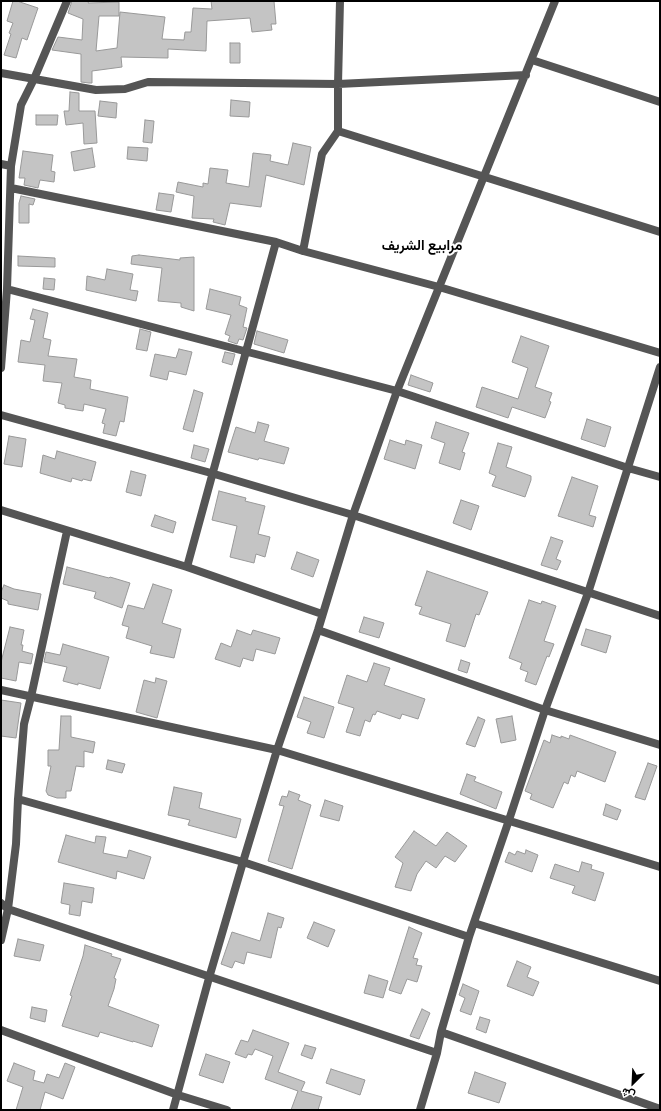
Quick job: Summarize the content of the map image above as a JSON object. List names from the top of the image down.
{
  "districts": ["مرابيع الشريف"],
  "north": "bottom left"
}
